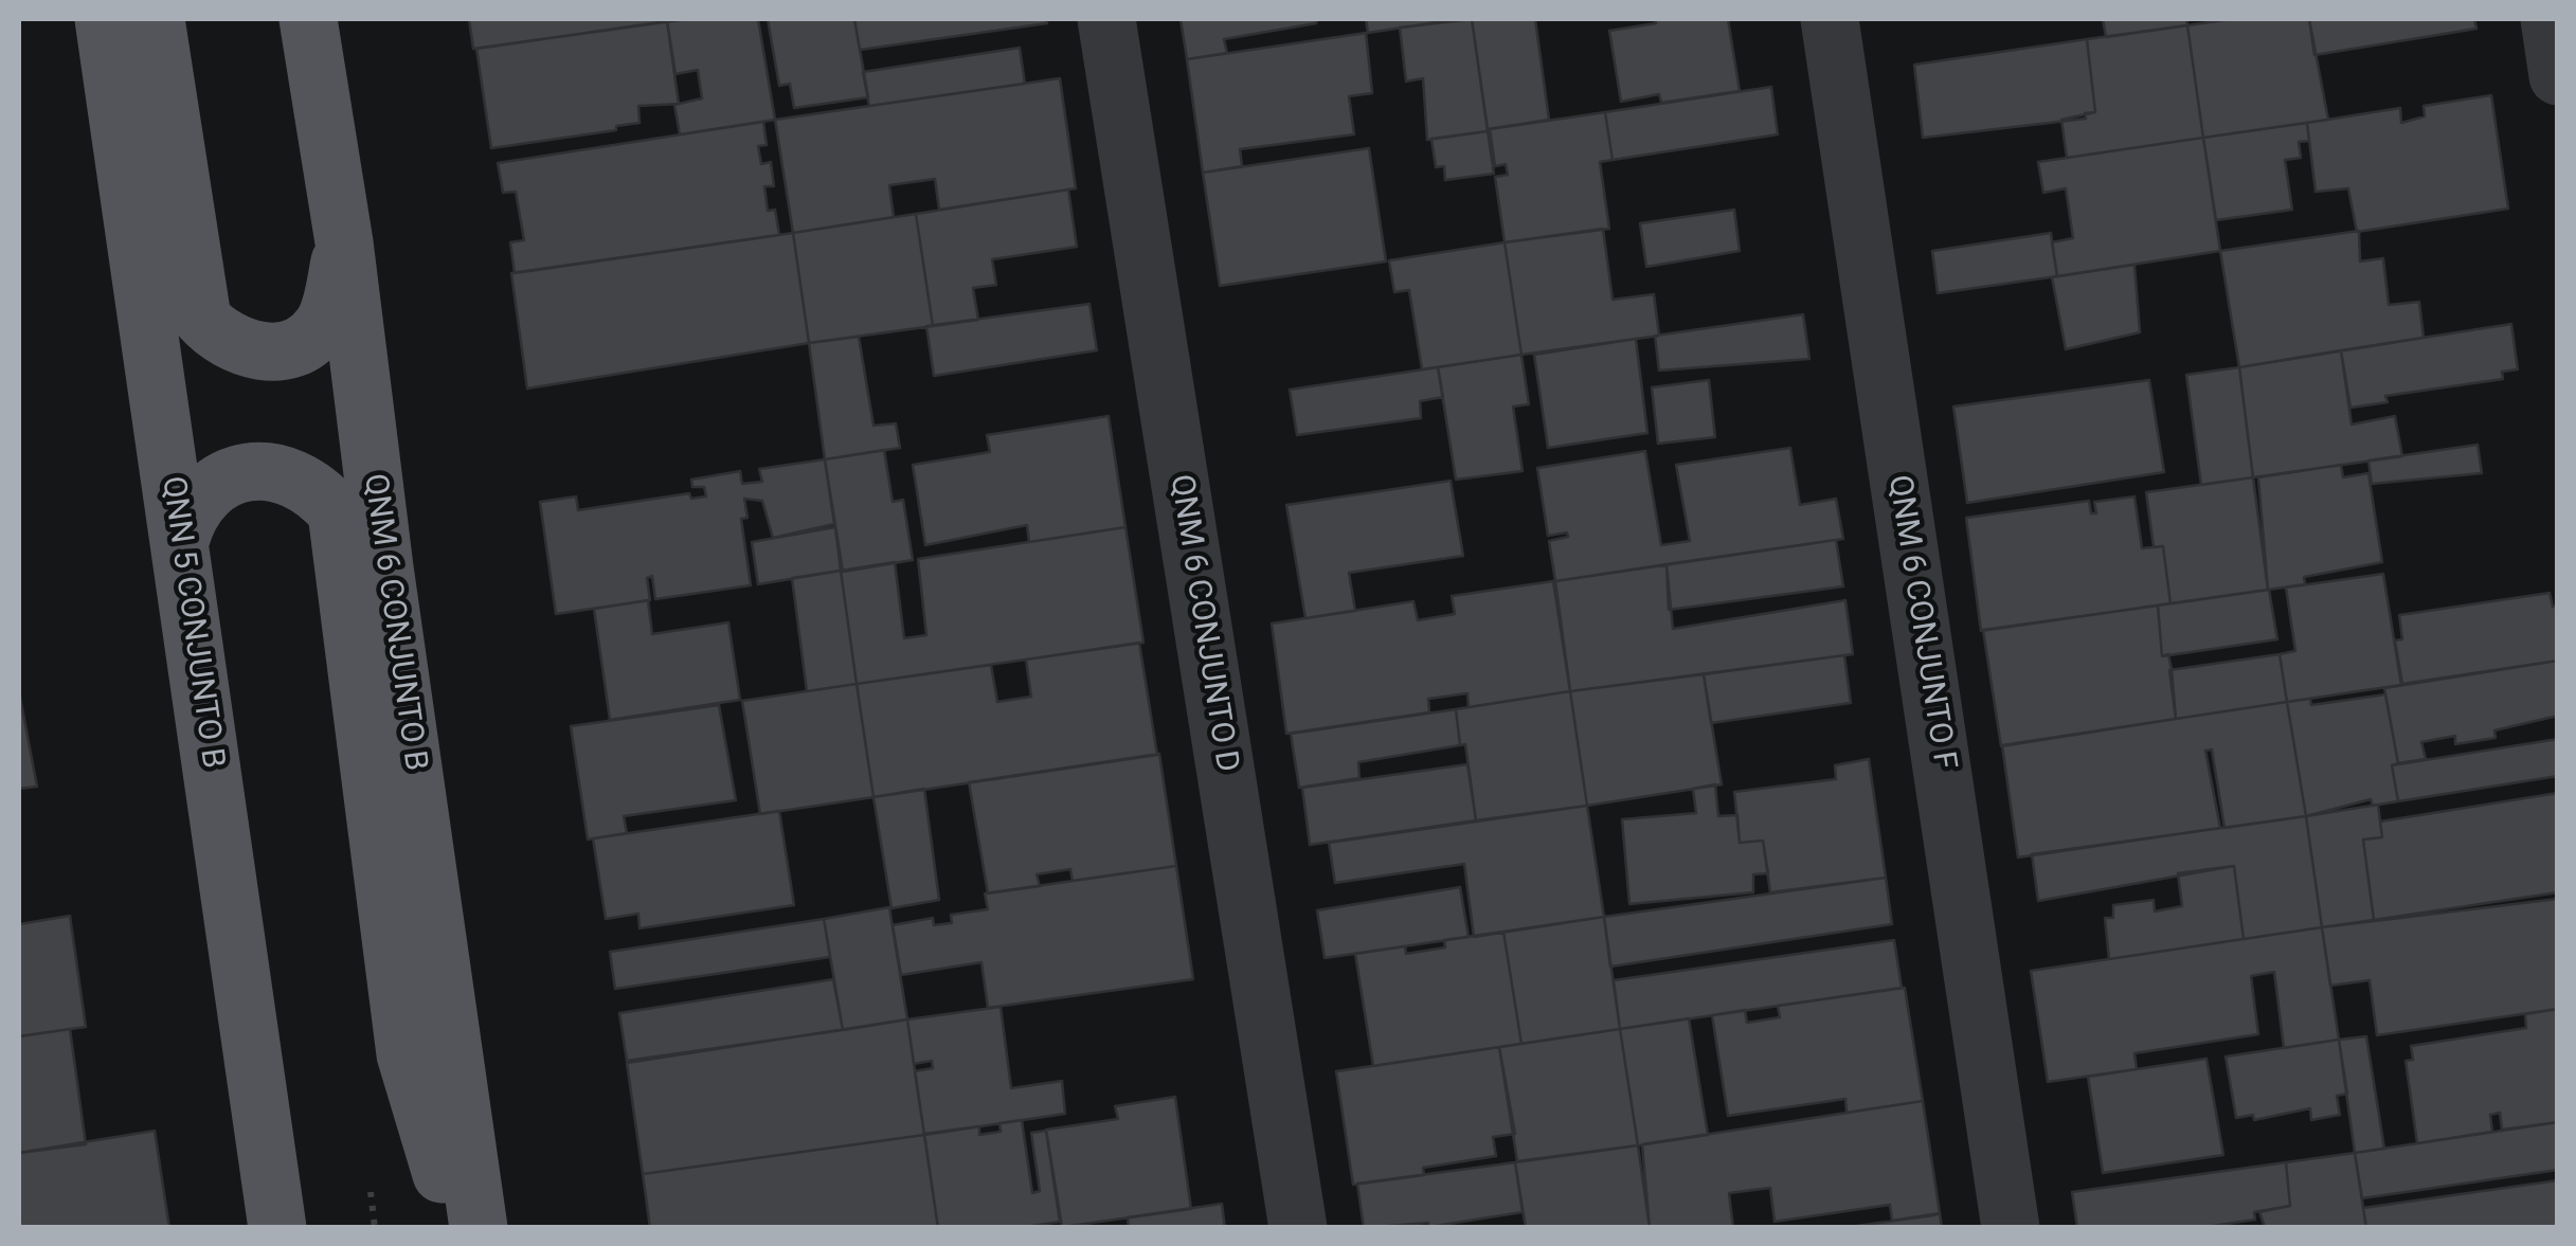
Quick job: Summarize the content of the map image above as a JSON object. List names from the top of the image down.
{
  "streets": {
    "main road": ["QNN 5 CONJUNTO B", "QNM 6 CONJUNTO B"],
    "street": ["QNM 6 CONJUNTO F", "QNM 6 CONJUNTO D"]
  }
}
